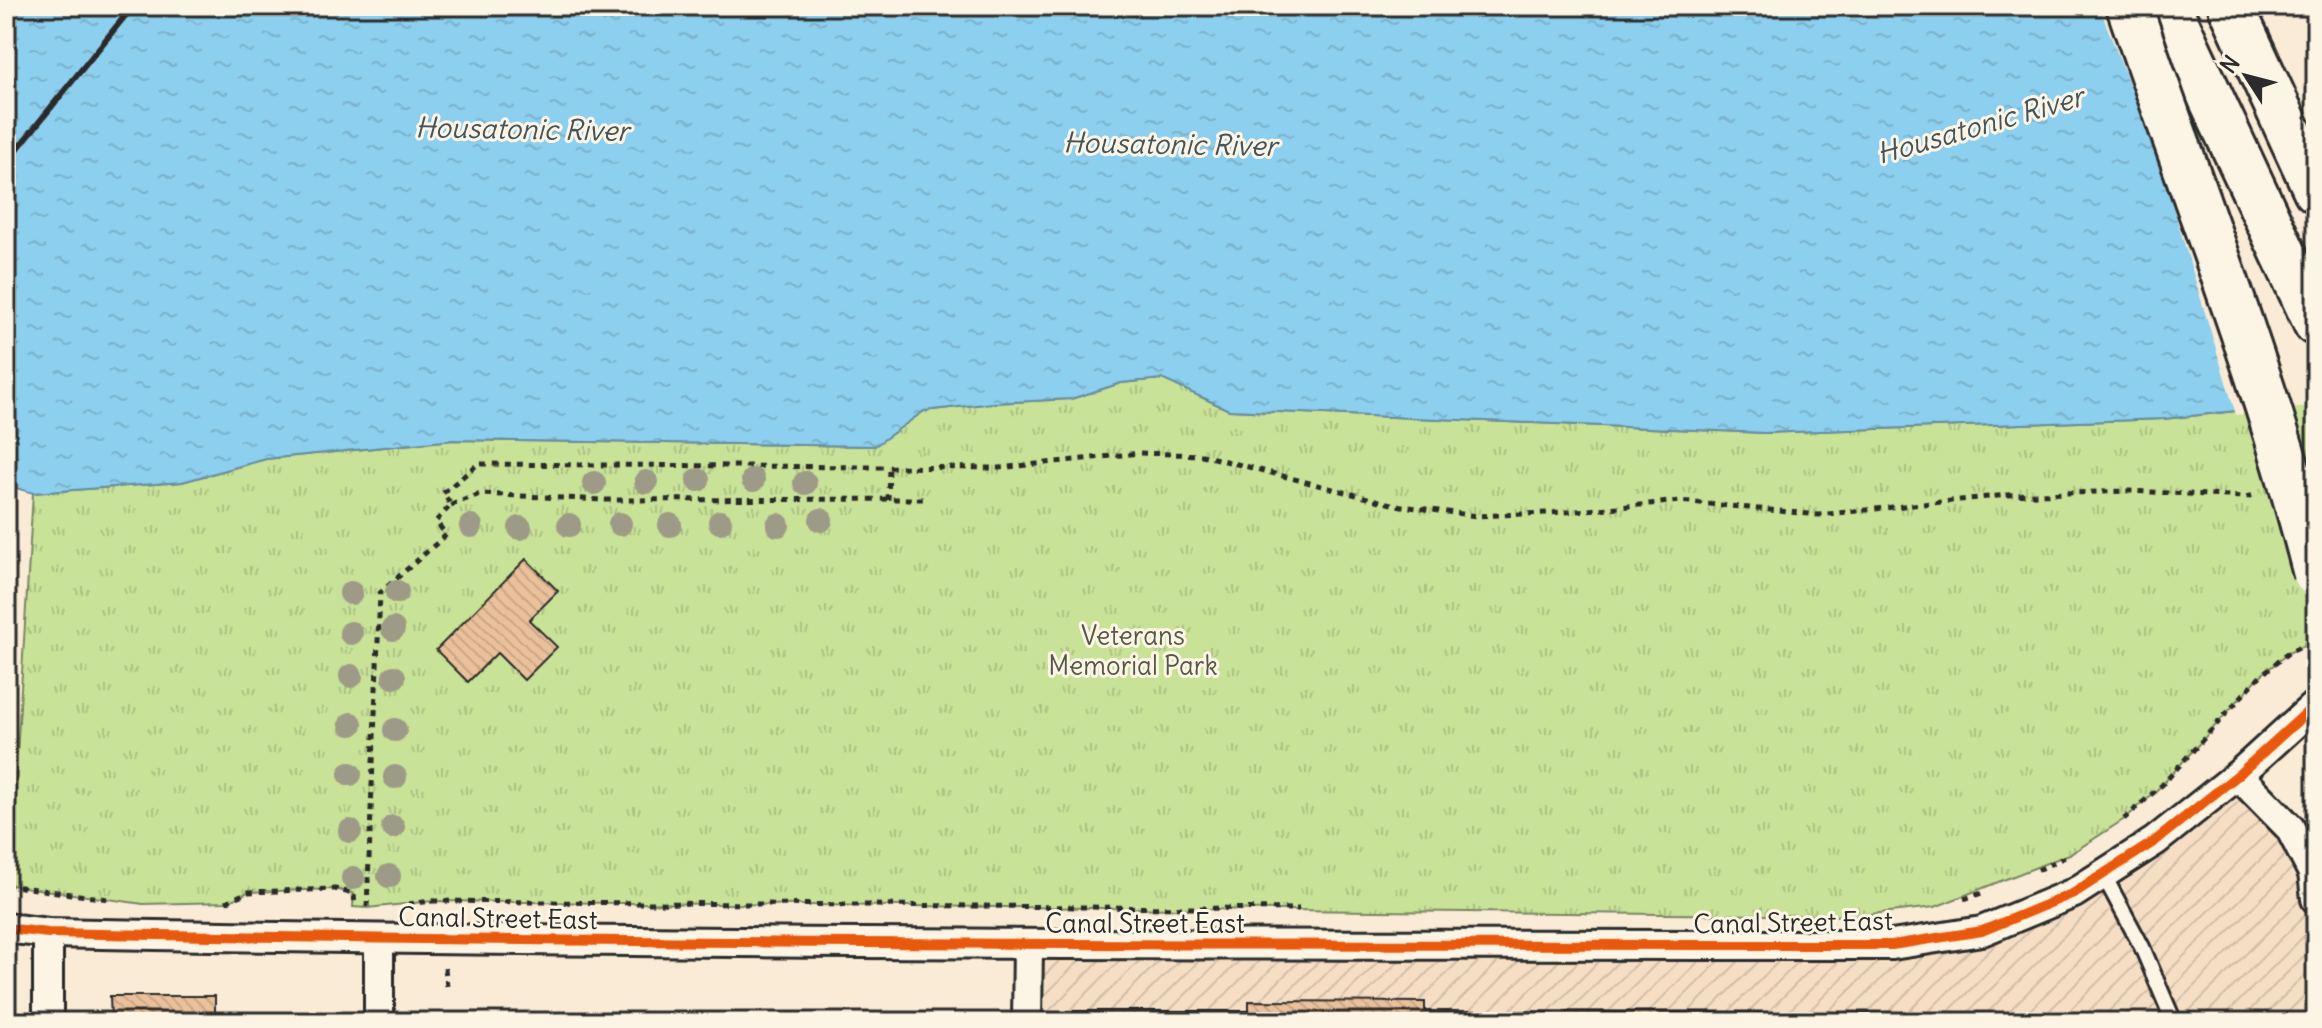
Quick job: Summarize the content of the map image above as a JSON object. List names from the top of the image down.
{
  "streets": {
    "street": ["Canal Street East"]
  },
  "water": ["Housatonic River"],
  "parks": ["Veterans Memorial Park"],
  "north": "top left"
}
